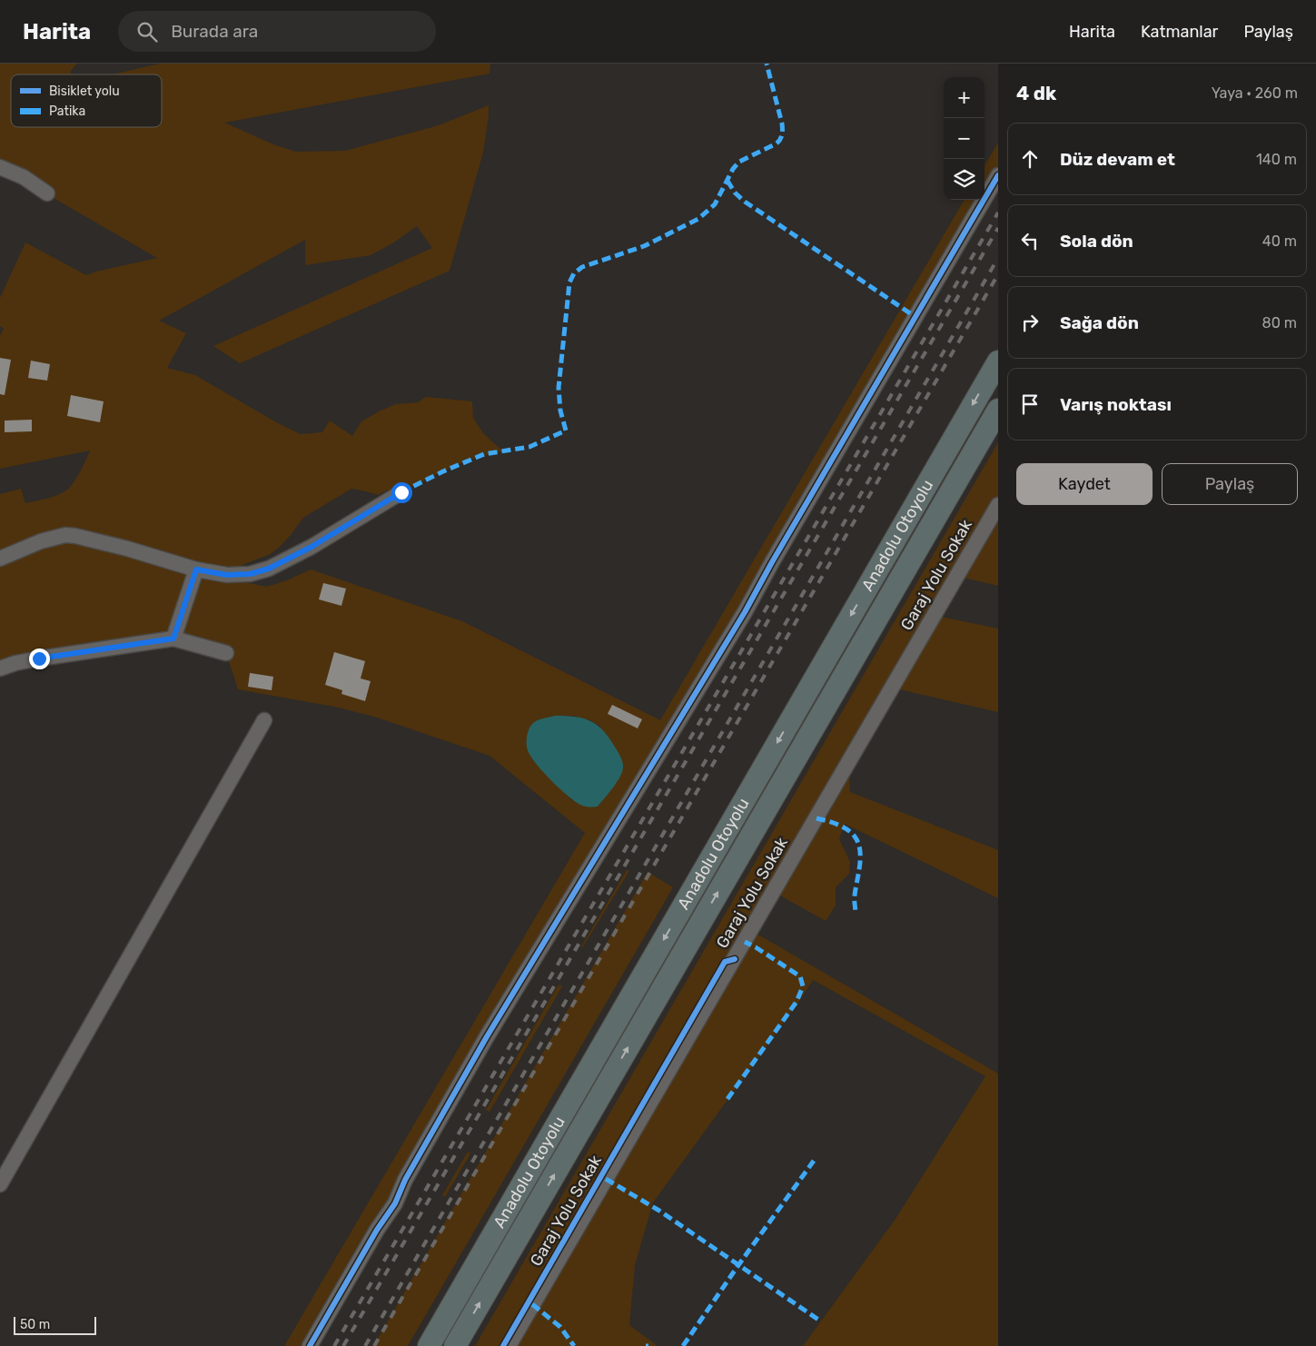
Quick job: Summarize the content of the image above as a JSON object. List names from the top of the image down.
{
  "streets": {
    "highway": ["Anadolu Otoyolu"],
    "street": ["Garaj Yolu Sokak"]
  },
  "legend": ["Bisiklet yolu", "Patika"],
  "scale_bar": "50 m",
  "page": {
    "header": "Harita",
    "search": "Burada ara",
    "nav": ["Harita", "Katmanlar", "Paylaş"],
    "heading": ["4 dk", "Yaya · 260 m"],
    "map_buttons": ["+", "−"],
    "list": [
      ["Düz devam et", "140 m"],
      ["Sola dön", "40 m"],
      ["Sağa dön", "80 m"],
      "Varış noktası"
    ],
    "buttons": ["Kaydet", "Paylaş"],
    "scale": "50 m"
  }
}
